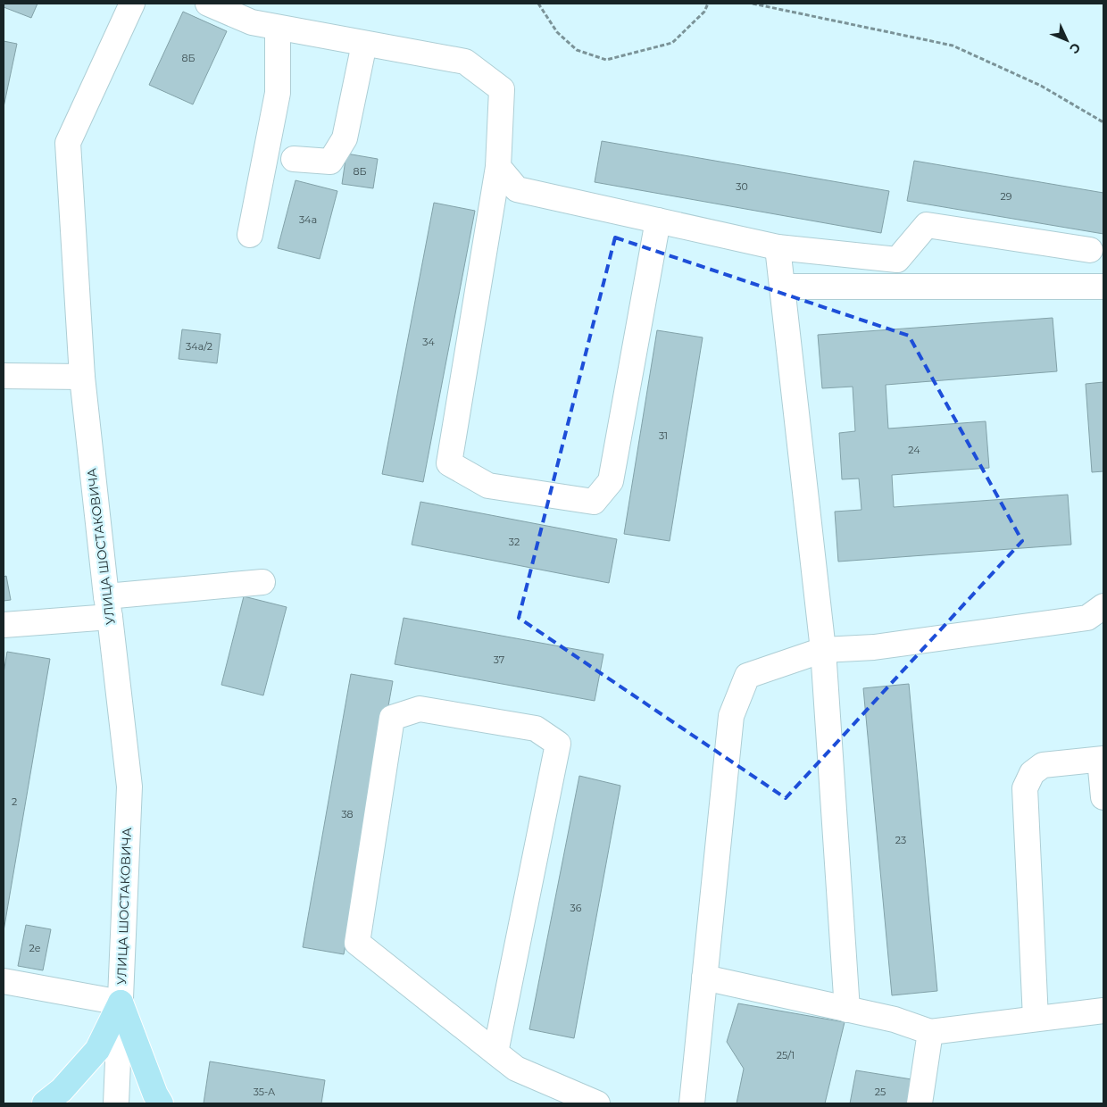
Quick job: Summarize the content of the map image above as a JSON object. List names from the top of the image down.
{
  "streets": {
    "street": ["УЛИЦА ШОСТАКОВИЧА"]
  },
  "house_numbers": [
    "8Б",
    "8Б",
    "30",
    "29",
    "34а",
    "34",
    "34а/2",
    "31",
    "24",
    "32",
    "37",
    "2",
    "38",
    "23",
    "36",
    "2е",
    "25/1",
    "35-А",
    "25"
  ],
  "north": "bottom right"
}
